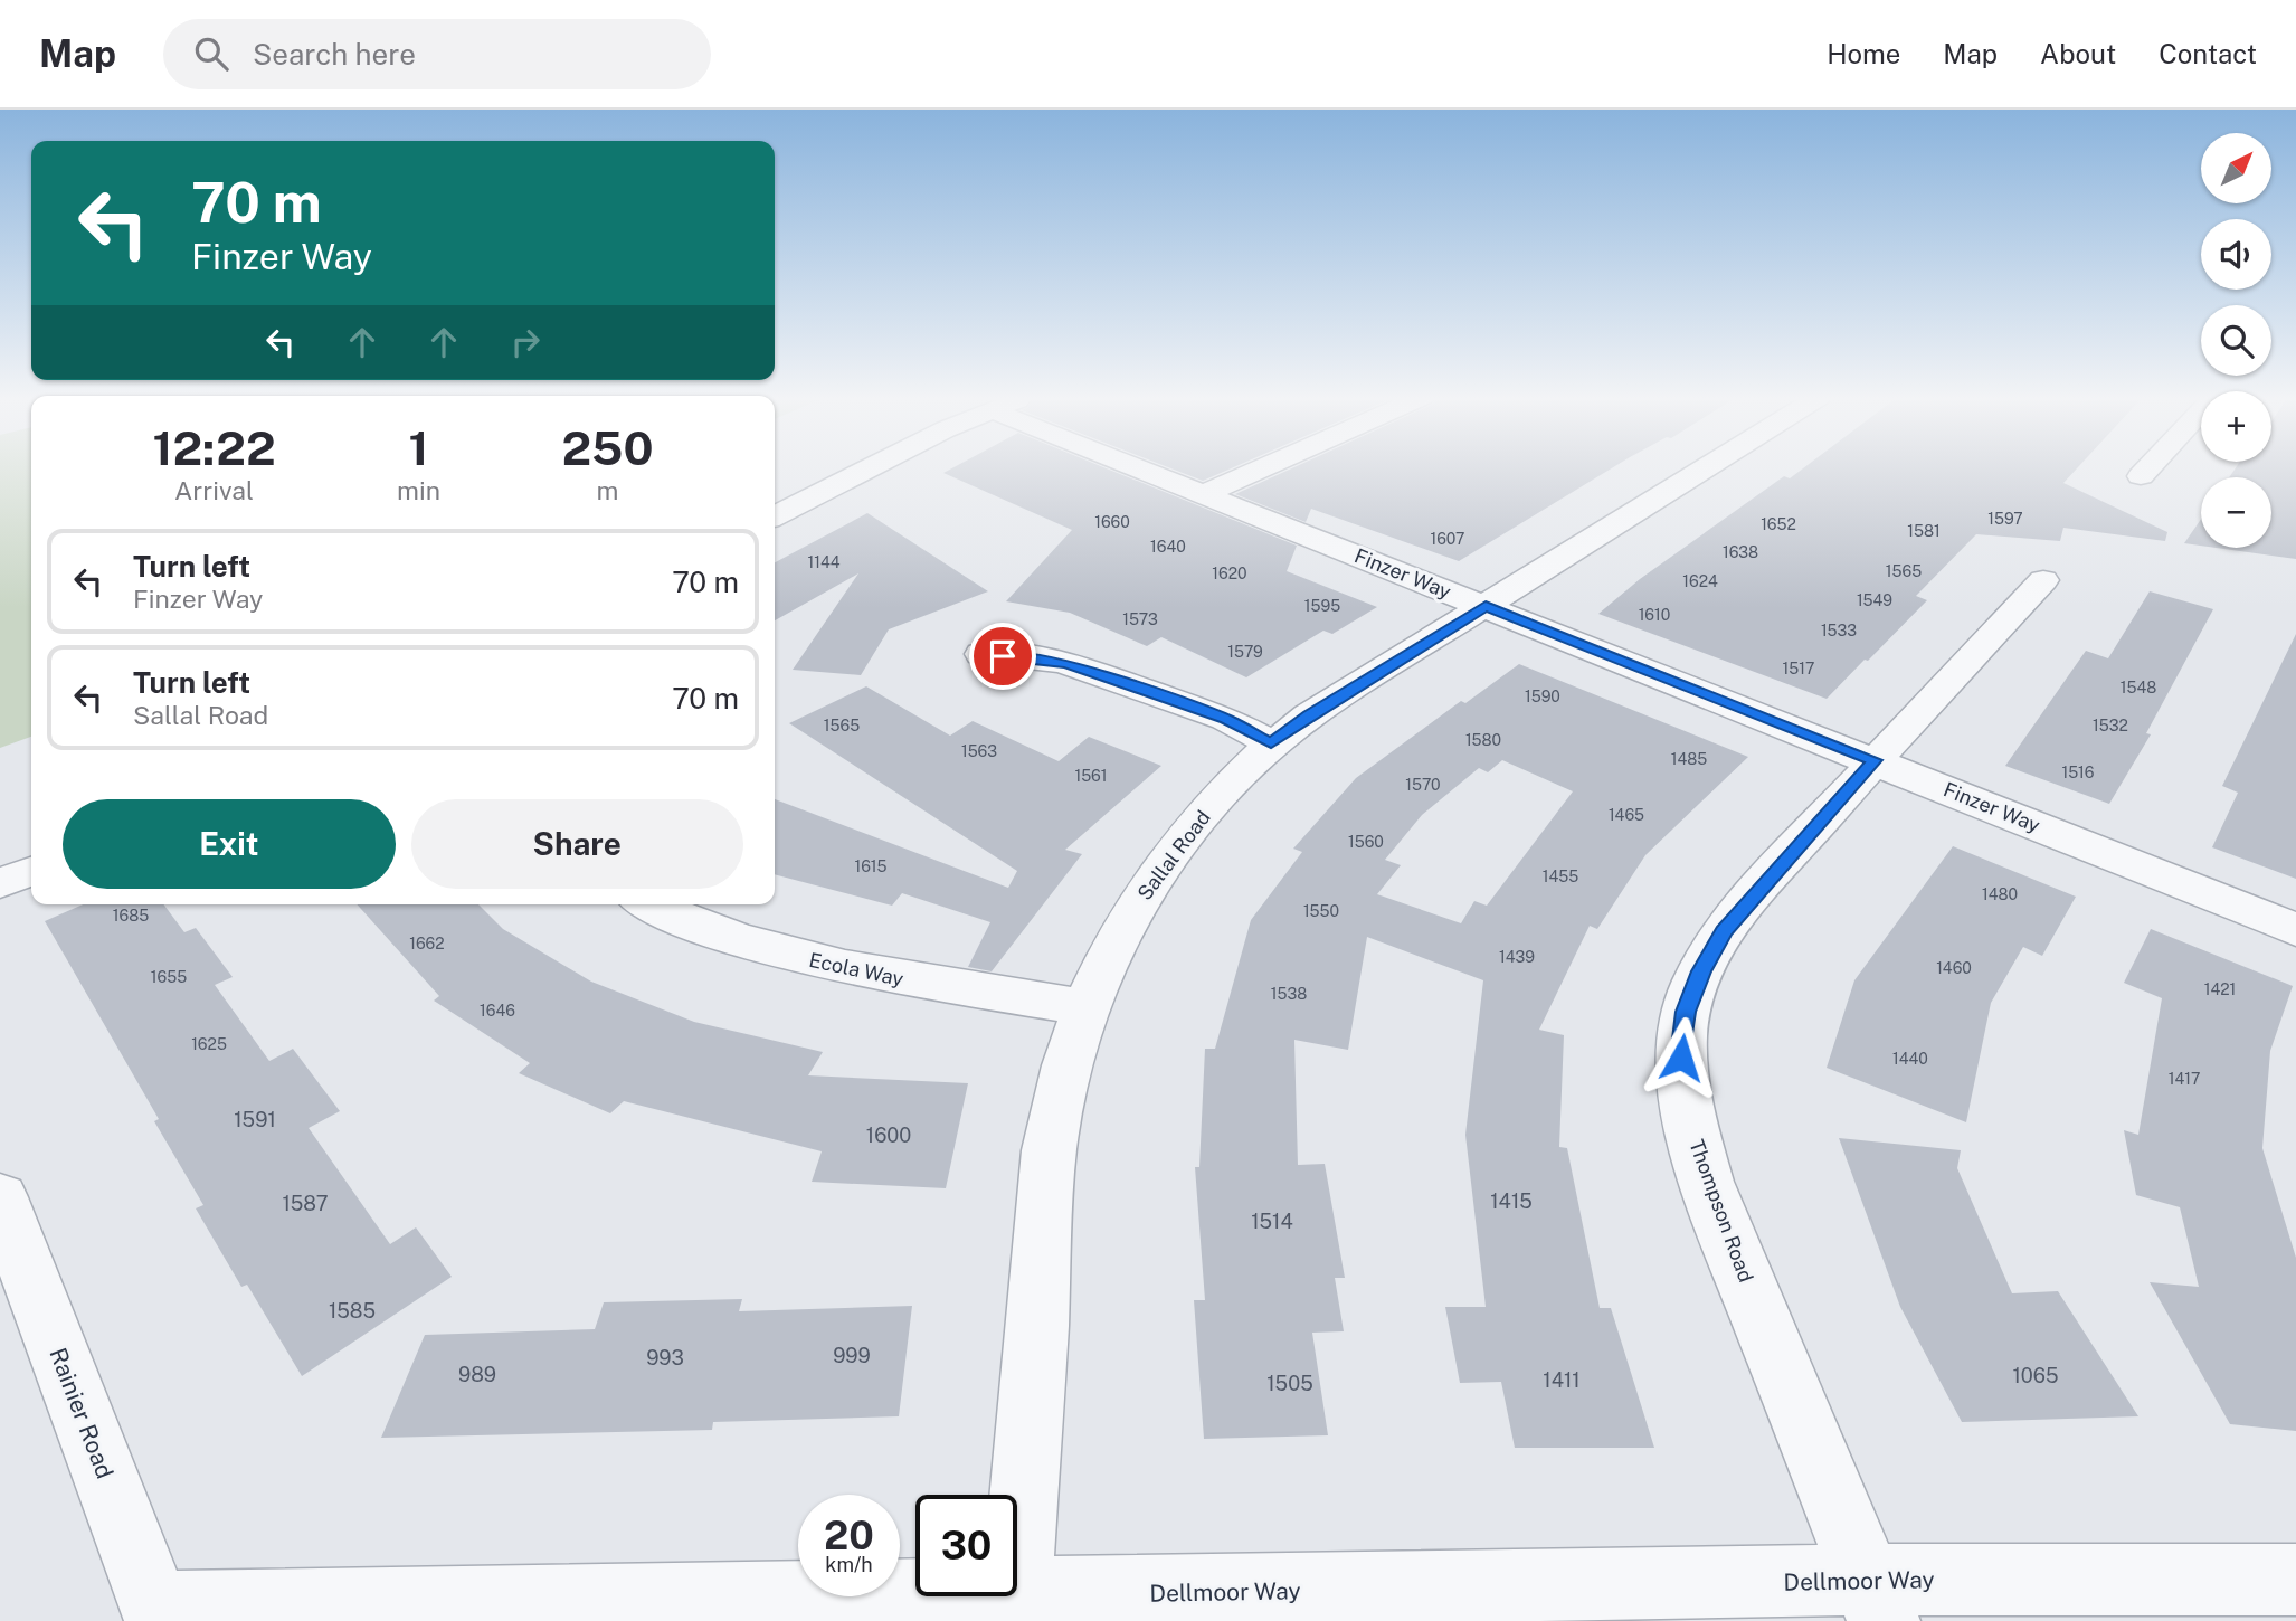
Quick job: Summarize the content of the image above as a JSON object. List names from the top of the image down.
{
  "streets": {
    "street": [
      "Finzer Way",
      "Sallal Road",
      "Ecola Way",
      "Thompson Road",
      "Rainier Road",
      "Dellmoor Way"
    ]
  },
  "crossings": [
    ["Finzer Way", "Sallal Road"],
    ["Finzer Way", "Thompson Road"],
    ["Sallal Road", "Ecola Way"],
    ["Sallal Road", "Dellmoor Way"],
    ["Thompson Road", "Dellmoor Way"],
    ["Rainier Road", "Dellmoor Way"]
  ],
  "house_numbers": [
    "1597",
    "1660",
    "1652",
    "1581",
    "1607",
    "1640",
    "1638",
    "1144",
    "1565",
    "1620",
    "1624",
    "1549",
    "1595",
    "1610",
    "1573",
    "1533",
    "1579",
    "1517",
    "1548",
    "1590",
    "1565",
    "1532",
    "1580",
    "1563",
    "1485",
    "1516",
    "1561",
    "1570",
    "1465",
    "1560",
    "1615",
    "1455",
    "1480",
    "1550",
    "1685",
    "1662",
    "1439",
    "1460",
    "1655",
    "1421",
    "1538",
    "1646",
    "1625",
    "1440",
    "1417",
    "1591",
    "1600",
    "1415",
    "1587",
    "1514",
    "1585",
    "999",
    "993",
    "989",
    "1065",
    "1411",
    "1505"
  ],
  "north": "top right",
  "page": {
    "header": "Map",
    "search": "Search here",
    "nav": [
      "Home",
      "Map",
      "About",
      "Contact"
    ],
    "map_buttons": ["+", "−"],
    "turn": ["70 m", "Finzer Way"],
    "eta": [
      "12:22",
      "Arrival",
      "1",
      "min",
      "250",
      "m"
    ],
    "list": [
      {
        "name": "Turn left",
        "note": "Finzer Way",
        "value": "70 m"
      },
      {
        "name": "Turn left",
        "note": "Sallal Road",
        "value": "70 m"
      }
    ],
    "buttons": ["Exit", "Share"],
    "speed": "20 km/h",
    "limit": "30"
  }
}
